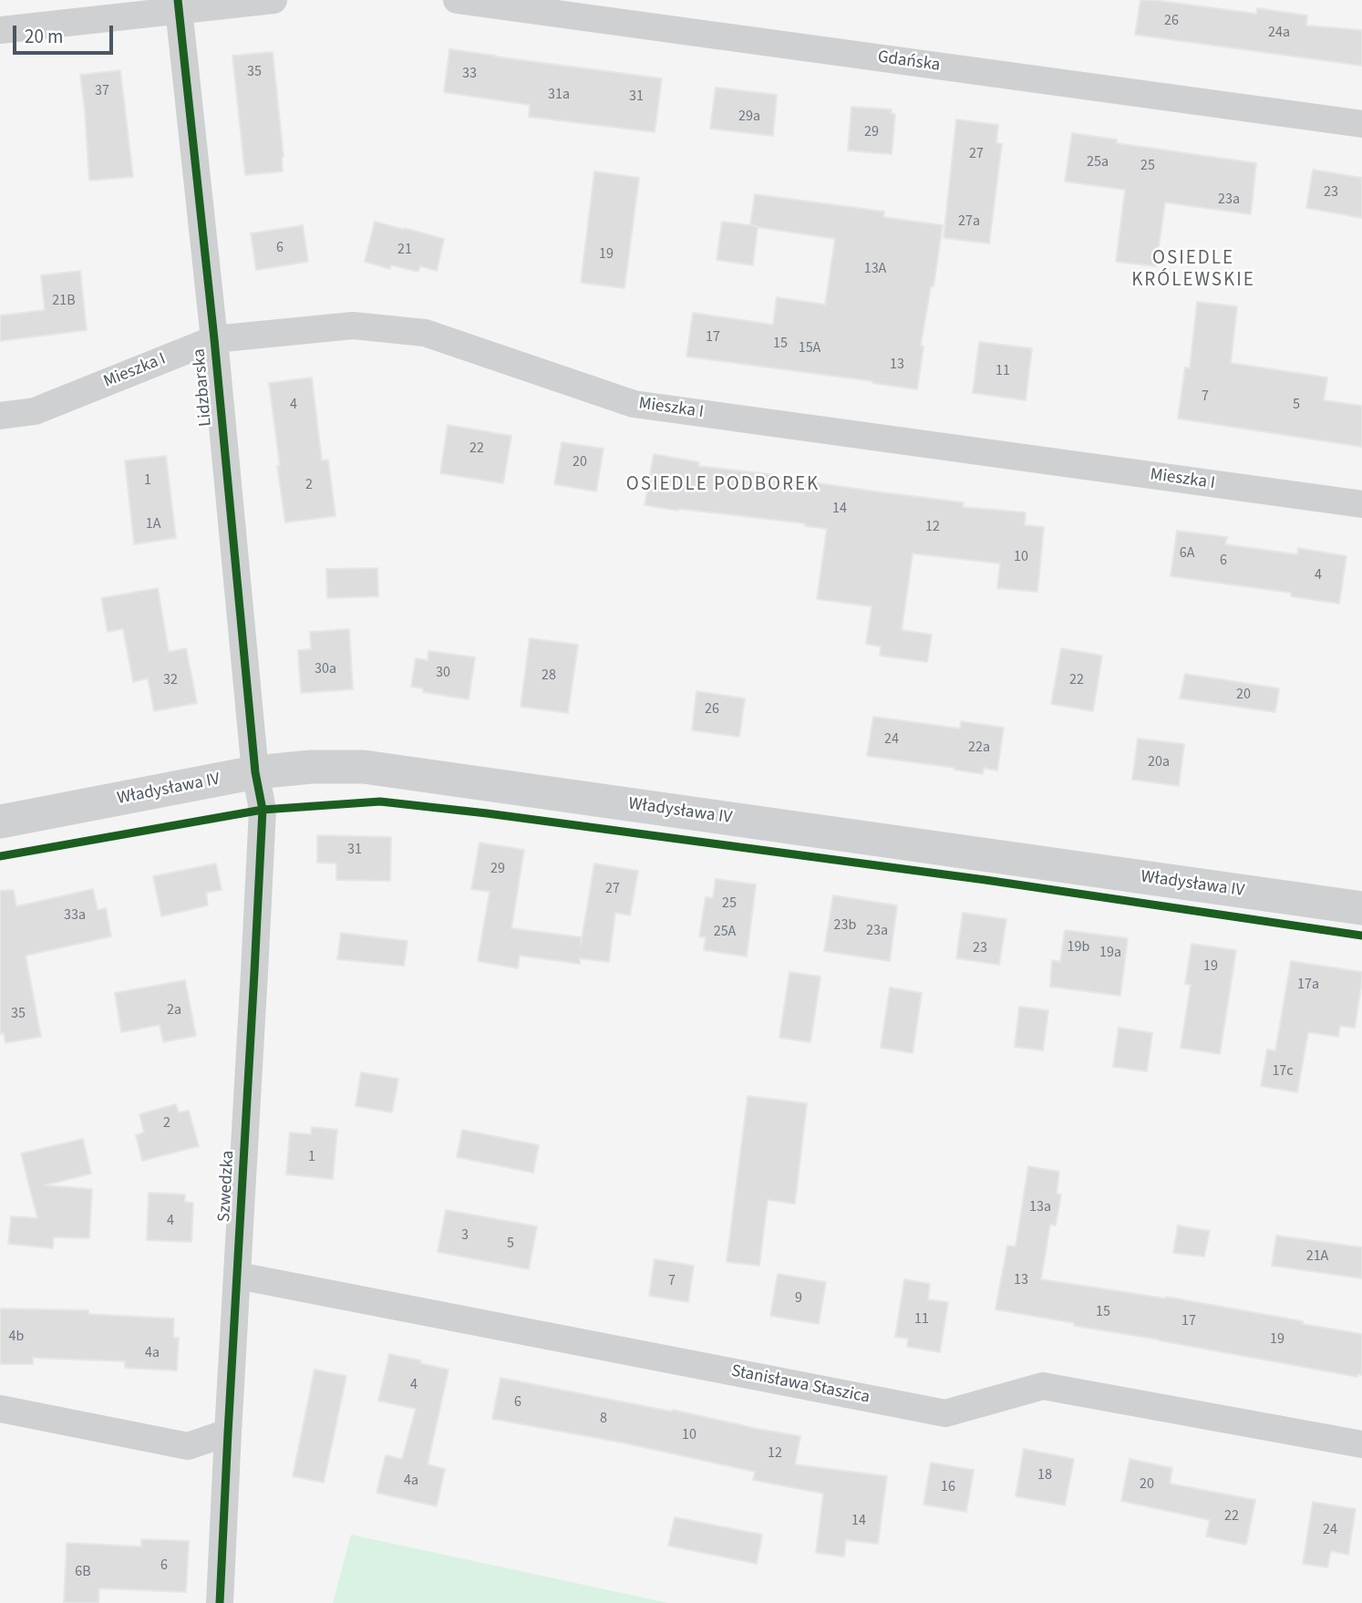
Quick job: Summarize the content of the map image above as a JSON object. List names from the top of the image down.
{
  "streets": {
    "street": [
      "Gdańska",
      "Mieszka I",
      "Lidzbarska",
      "Władysława IV",
      "Szwedzka",
      "Stanisława Staszica"
    ]
  },
  "crossings": [
    ["Mieszka I", "Lidzbarska"],
    ["Lidzbarska", "Władysława IV"],
    ["Lidzbarska", "Szwedzka"],
    ["Władysława IV", "Szwedzka"],
    ["Szwedzka", "Stanisława Staszica"]
  ],
  "districts": ["OSIEDLE KRÓLEWSKIE", "OSIEDLE PODBOREK"],
  "house_numbers": [
    "26",
    "24a",
    "35",
    "33",
    "37",
    "31a",
    "31",
    "29a",
    "29",
    "27",
    "25a",
    "25",
    "23",
    "23a",
    "27a",
    "6",
    "21",
    "19",
    "13A",
    "21B",
    "17",
    "15",
    "15A",
    "13",
    "11",
    "7",
    "4",
    "5",
    "22",
    "20",
    "1",
    "2",
    "14",
    "1A",
    "12",
    "6A",
    "10",
    "6",
    "4",
    "30a",
    "30",
    "28",
    "32",
    "22",
    "20",
    "26",
    "24",
    "22a",
    "20a",
    "31",
    "29",
    "27",
    "25",
    "33a",
    "23b",
    "23a",
    "25A",
    "19b",
    "23",
    "19a",
    "19",
    "17a",
    "2a",
    "35",
    "17c",
    "2",
    "1",
    "13a",
    "4",
    "3",
    "5",
    "21A",
    "13",
    "7",
    "9",
    "15",
    "11",
    "17",
    "4b",
    "19",
    "4a",
    "4",
    "6",
    "8",
    "10",
    "12",
    "18",
    "4a",
    "20",
    "16",
    "22",
    "14",
    "24",
    "6",
    "6B"
  ],
  "scale_bar": "20 m"
}
